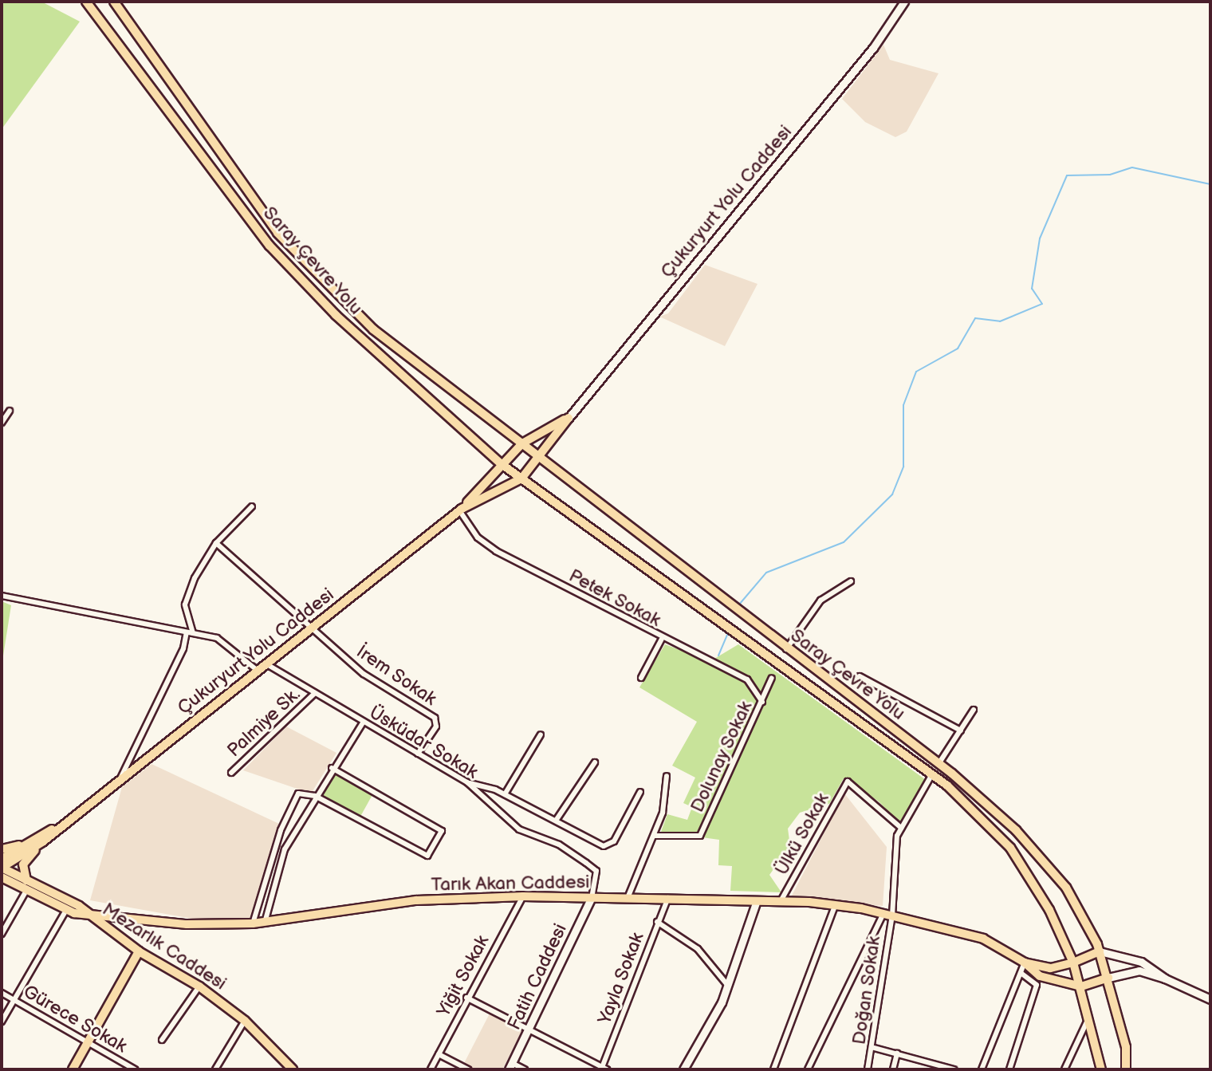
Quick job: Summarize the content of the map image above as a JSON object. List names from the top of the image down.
{
  "streets": {
    "highway": ["Saray Çevre Yolu"],
    "main road": ["Çukuryurt Yolu Caddesi", "Tarık Akan Caddesi", "Mezarlık Caddesi"],
    "street": [
      "Petek Sokak",
      "İrem Sokak",
      "Palmiye Sk.",
      "Üsküdar Sokak",
      "Dolunay Sokak",
      "Ülkü Sokak",
      "Yiğit Sokak",
      "Fatih Caddesi",
      "Yayla Sokak",
      "Doğan Sokak",
      "Gürece Sokak"
    ]
  },
  "crossings": [
    ["Çukuryurt Yolu Caddesi", "Petek Sokak"],
    ["Çukuryurt Yolu Caddesi", "İrem Sokak"],
    ["Çukuryurt Yolu Caddesi", "Üsküdar Sokak"],
    ["Çukuryurt Yolu Caddesi", "Tarık Akan Caddesi"],
    ["Petek Sokak", "Dolunay Sokak"],
    ["İrem Sokak", "Üsküdar Sokak"],
    ["Palmiye Sk.", "Üsküdar Sokak"],
    ["Üsküdar Sokak", "Tarık Akan Caddesi"],
    ["Üsküdar Sokak", "Fatih Caddesi"],
    ["Ülkü Sokak", "Tarık Akan Caddesi"],
    ["Ülkü Sokak", "Doğan Sokak"],
    ["Tarık Akan Caddesi", "Mezarlık Caddesi"],
    ["Tarık Akan Caddesi", "Yiğit Sokak"],
    ["Tarık Akan Caddesi", "Fatih Caddesi"],
    ["Tarık Akan Caddesi", "Yayla Sokak"],
    ["Tarık Akan Caddesi", "Doğan Sokak"]
  ]
}
